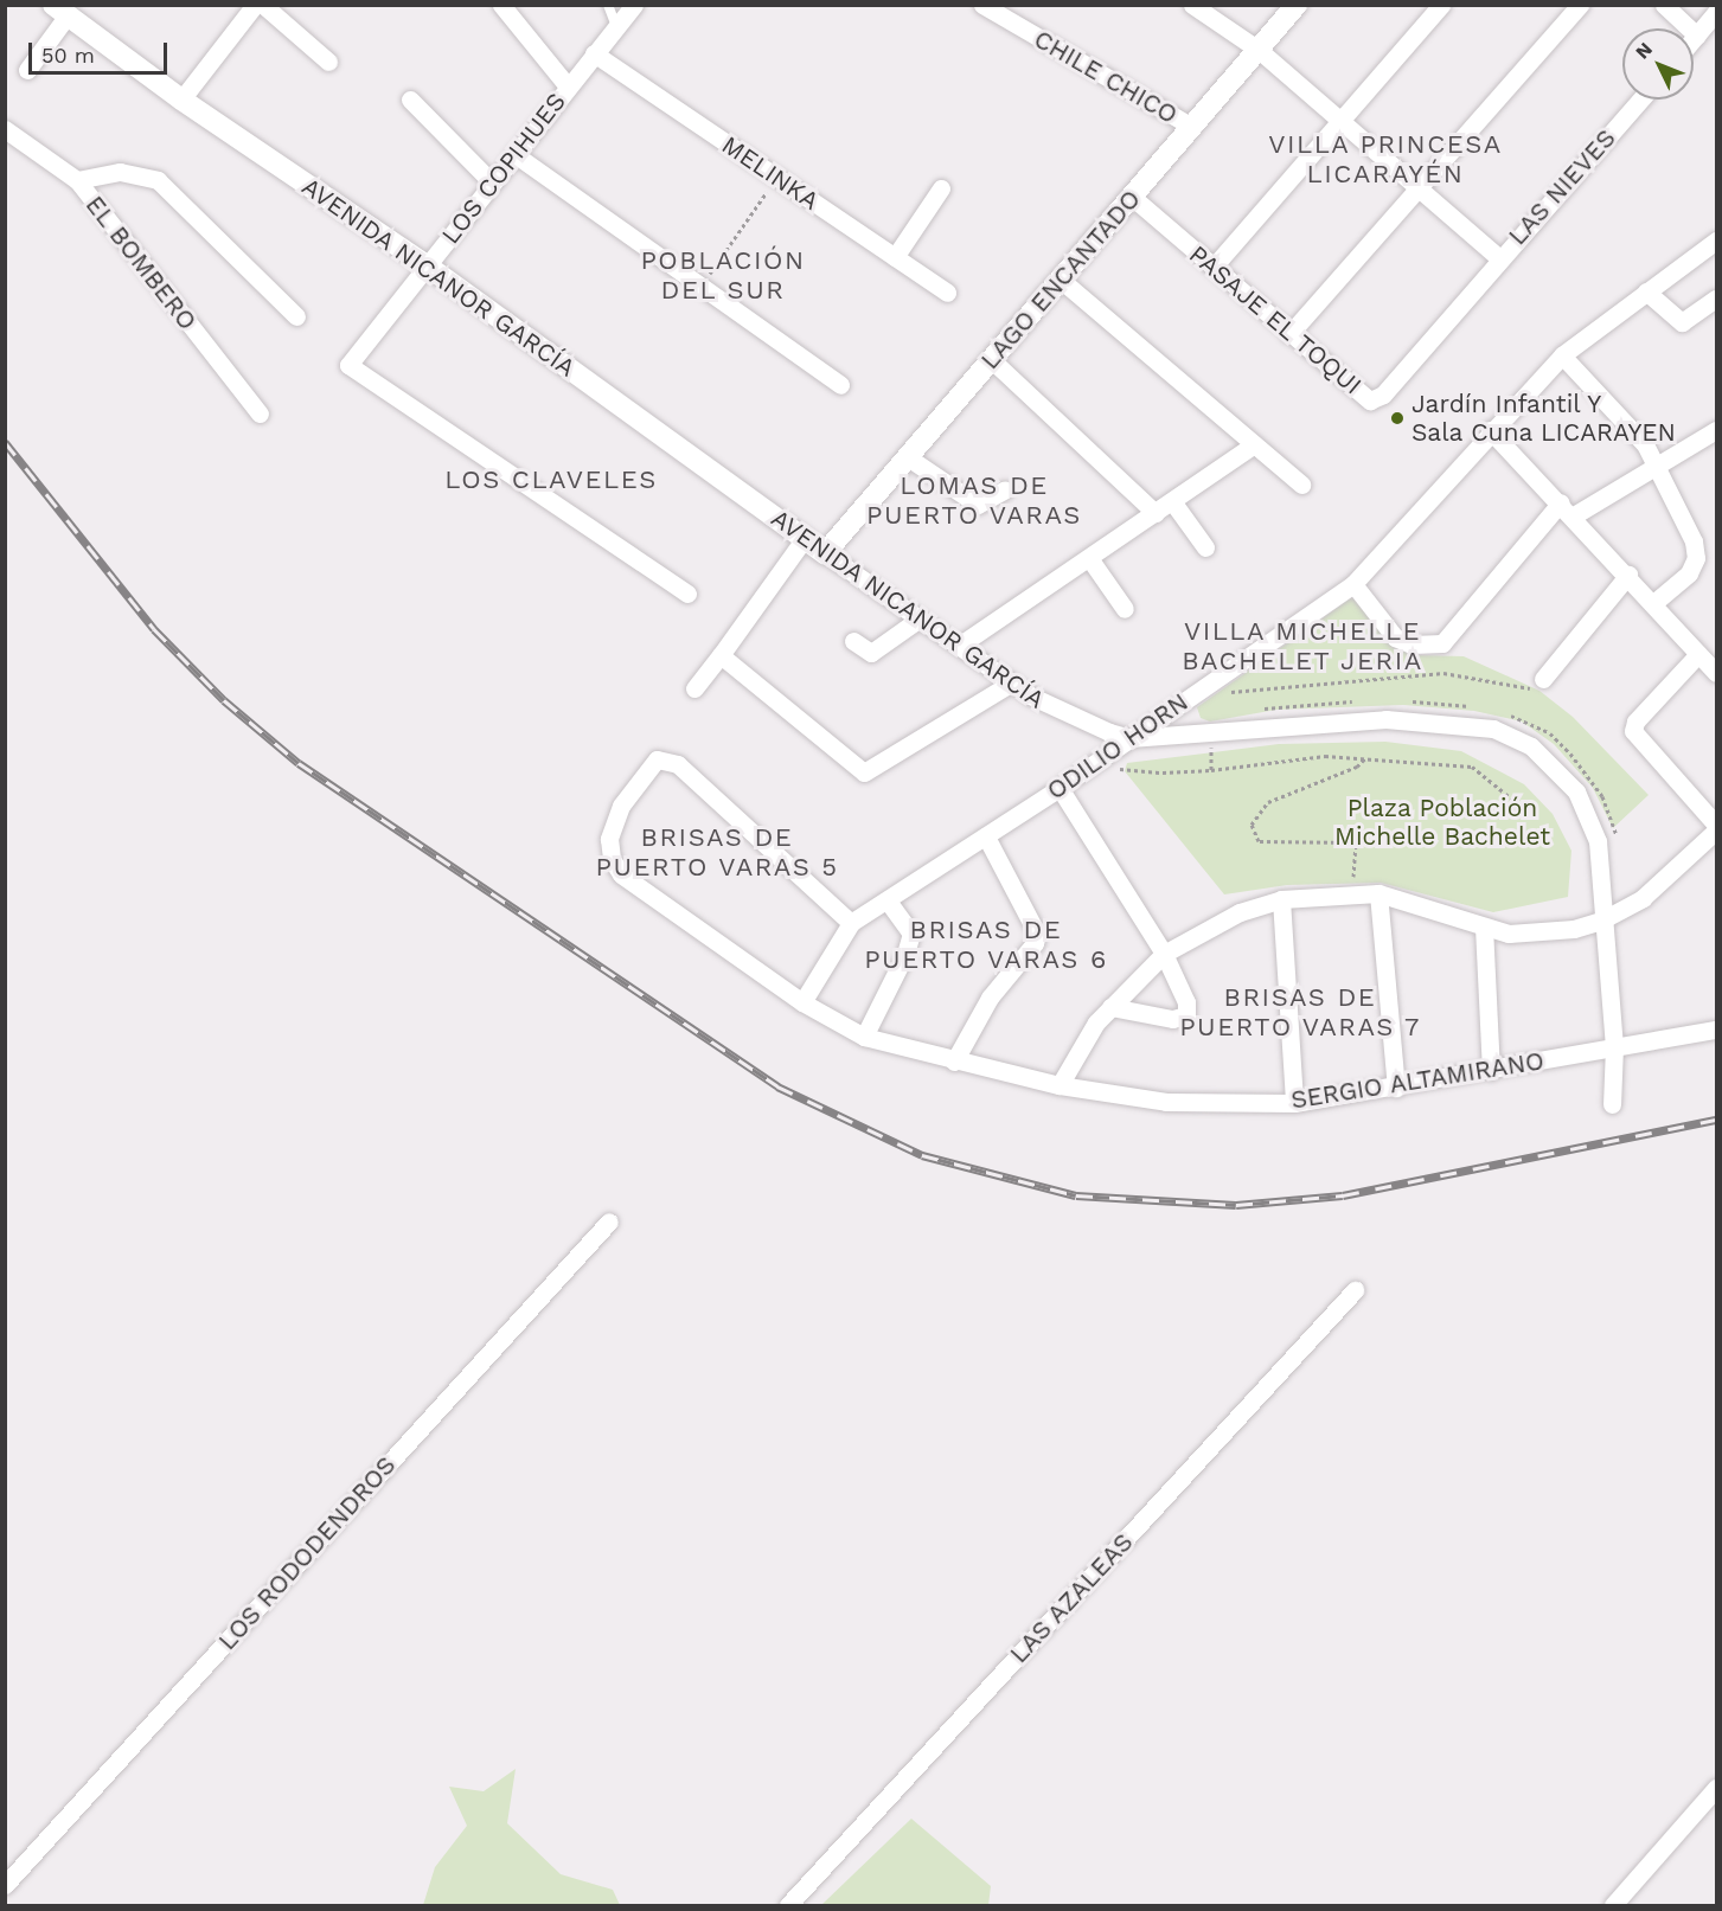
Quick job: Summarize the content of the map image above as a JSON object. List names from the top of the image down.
{
  "streets": {
    "street": [
      "CHILE CHICO",
      "LOS COPIHUES",
      "MELINKA",
      "LAS NIEVES",
      "EL BOMBERO",
      "AVENIDA NICANOR GARCÍA",
      "LAGO ENCANTADO",
      "PASAJE EL TOQUI",
      "ODILIO HORN",
      "SERGIO ALTAMIRANO",
      "LOS RODODENDROS",
      "LAS AZALEAS"
    ]
  },
  "crossings": [
    ["CHILE CHICO", "LAGO ENCANTADO"],
    ["LOS COPIHUES", "MELINKA"],
    ["LOS COPIHUES", "AVENIDA NICANOR GARCÍA"],
    ["LAS NIEVES", "PASAJE EL TOQUI"],
    ["AVENIDA NICANOR GARCÍA", "LAGO ENCANTADO"],
    ["AVENIDA NICANOR GARCÍA", "ODILIO HORN"],
    ["AVENIDA NICANOR GARCÍA", "SERGIO ALTAMIRANO"],
    ["LAGO ENCANTADO", "PASAJE EL TOQUI"],
    ["ODILIO HORN", "SERGIO ALTAMIRANO"]
  ],
  "districts": [
    "VILLA PRINCESA LICARAYÉN",
    "POBLACIÓN DEL SUR",
    "LOS CLAVELES",
    "LOMAS DE PUERTO VARAS",
    "VILLA MICHELLE BACHELET JERIA",
    "BRISAS DE PUERTO VARAS 5",
    "BRISAS DE PUERTO VARAS 6",
    "BRISAS DE PUERTO VARAS 7"
  ],
  "parks": ["Plaza Población Michelle Bachelet"],
  "places": ["Jardín Infantil Y Sala Cuna LICARAYEN"],
  "scale_bar": "50 m",
  "north": "top left"
}
